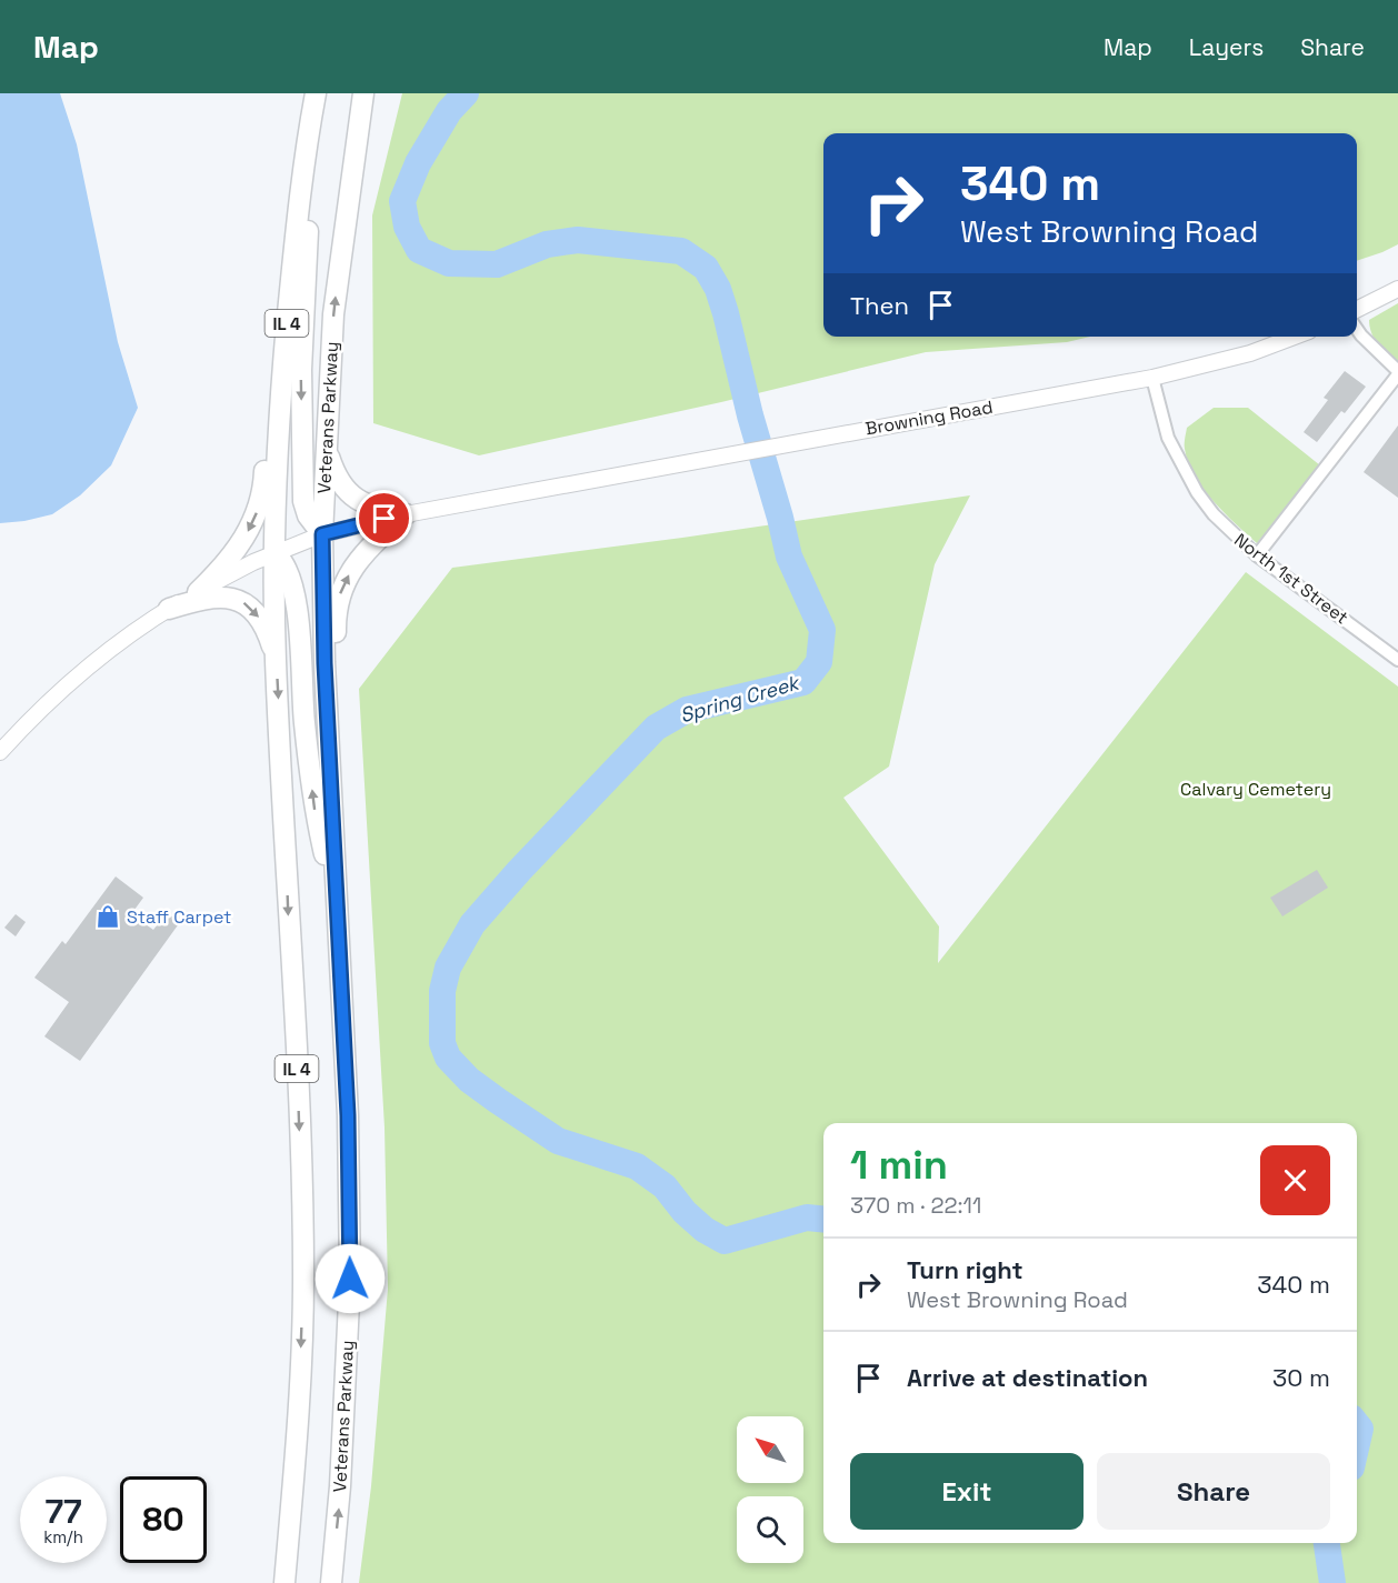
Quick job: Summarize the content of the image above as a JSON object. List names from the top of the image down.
{
  "streets": {
    "highway": ["IL 4", "Veterans Parkway"],
    "street": ["Browning Road", "North 1st Street"]
  },
  "crossings": [
    ["IL 4", "Browning Road"],
    ["Veterans Parkway", "Browning Road"],
    ["Browning Road", "North 1st Street"]
  ],
  "water": ["Spring Creek"],
  "parks": ["Calvary Cemetery"],
  "places": {
    "shop": ["Staff Carpet"]
  },
  "north": "top left",
  "page": {
    "header": "Map",
    "nav": ["Map", "Layers", "Share"],
    "turn": ["340 m", "West Browning Road"],
    "then": "Then",
    "heading": ["1 min", "370 m · 22:11"],
    "list": [
      {
        "name": "Turn right",
        "note": "West Browning Road",
        "value": "340 m"
      },
      {
        "name": "Arrive at destination",
        "value": "30 m"
      }
    ],
    "buttons": ["Exit", "Share"],
    "speed": "77 km/h",
    "limit": "80"
  }
}
